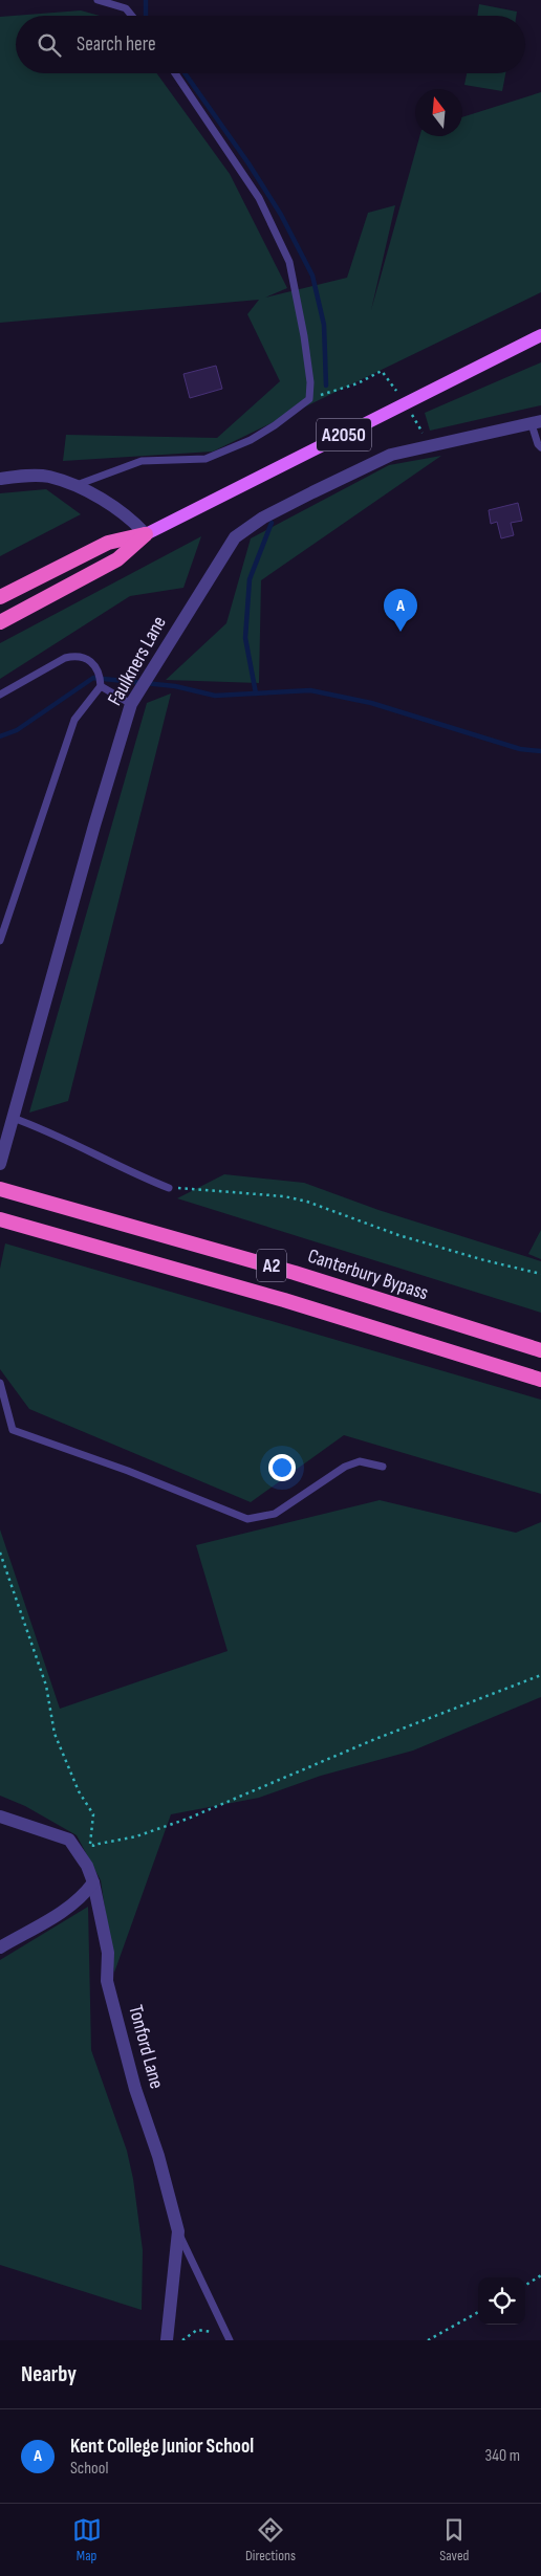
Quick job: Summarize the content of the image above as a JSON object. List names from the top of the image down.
{
  "streets": {
    "highway": ["A2", "Canterbury Bypass"],
    "main road": ["A2050"],
    "street": ["Faulkners Lane", "Tonford Lane"]
  },
  "north": "top",
  "page": {
    "search": "Search here",
    "pins": "A",
    "heading": "Nearby",
    "list": [
      {
        "mark": "A",
        "name": "Kent College Junior School",
        "note": "School",
        "value": "340 m"
      }
    ],
    "nav": ["Map", "Directions", "Saved"]
  }
}
